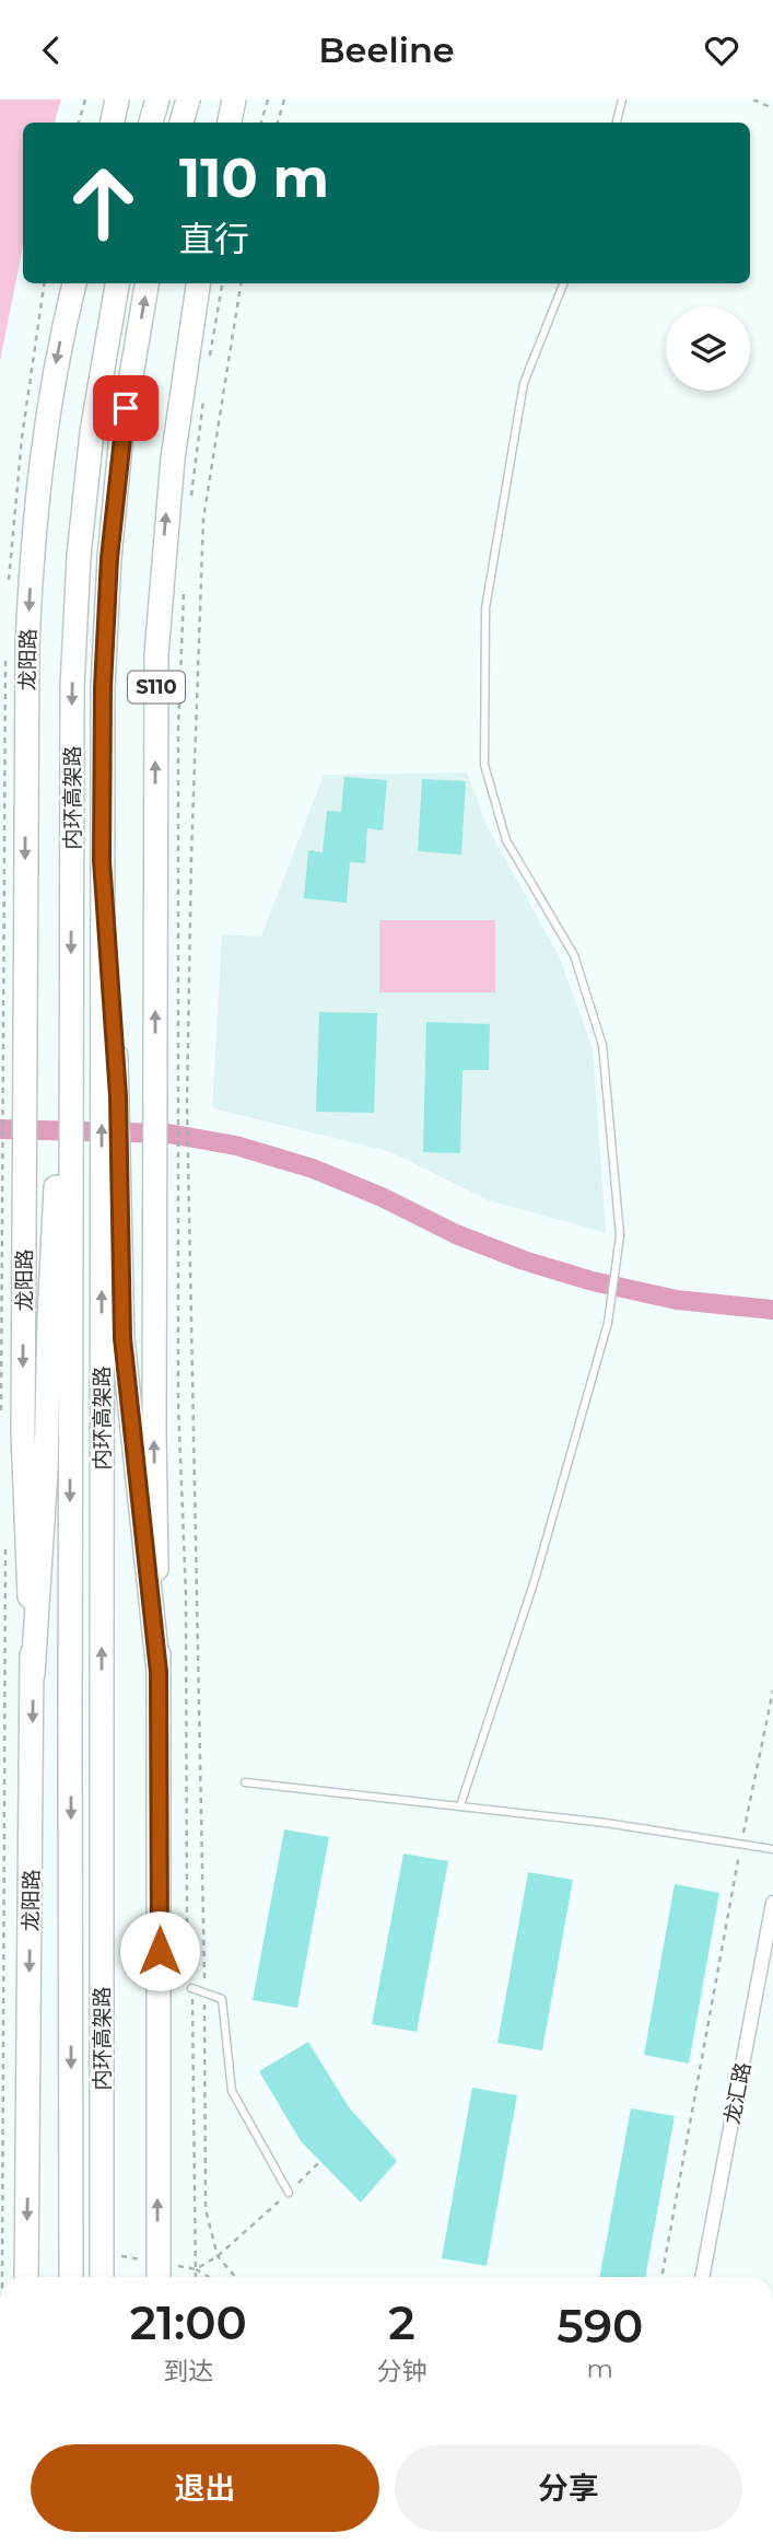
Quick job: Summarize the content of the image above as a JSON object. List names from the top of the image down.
{
  "streets": {
    "main road": ["龙阳路", "S110", "内环高架路"],
    "street": ["龙汇路"]
  },
  "page": {
    "header": "Beeline",
    "turn": ["110 m", "直行"],
    "eta": [
      "21:00",
      "到达",
      "2",
      "分钟",
      "590",
      "m"
    ],
    "buttons": ["退出", "分享"]
  }
}
